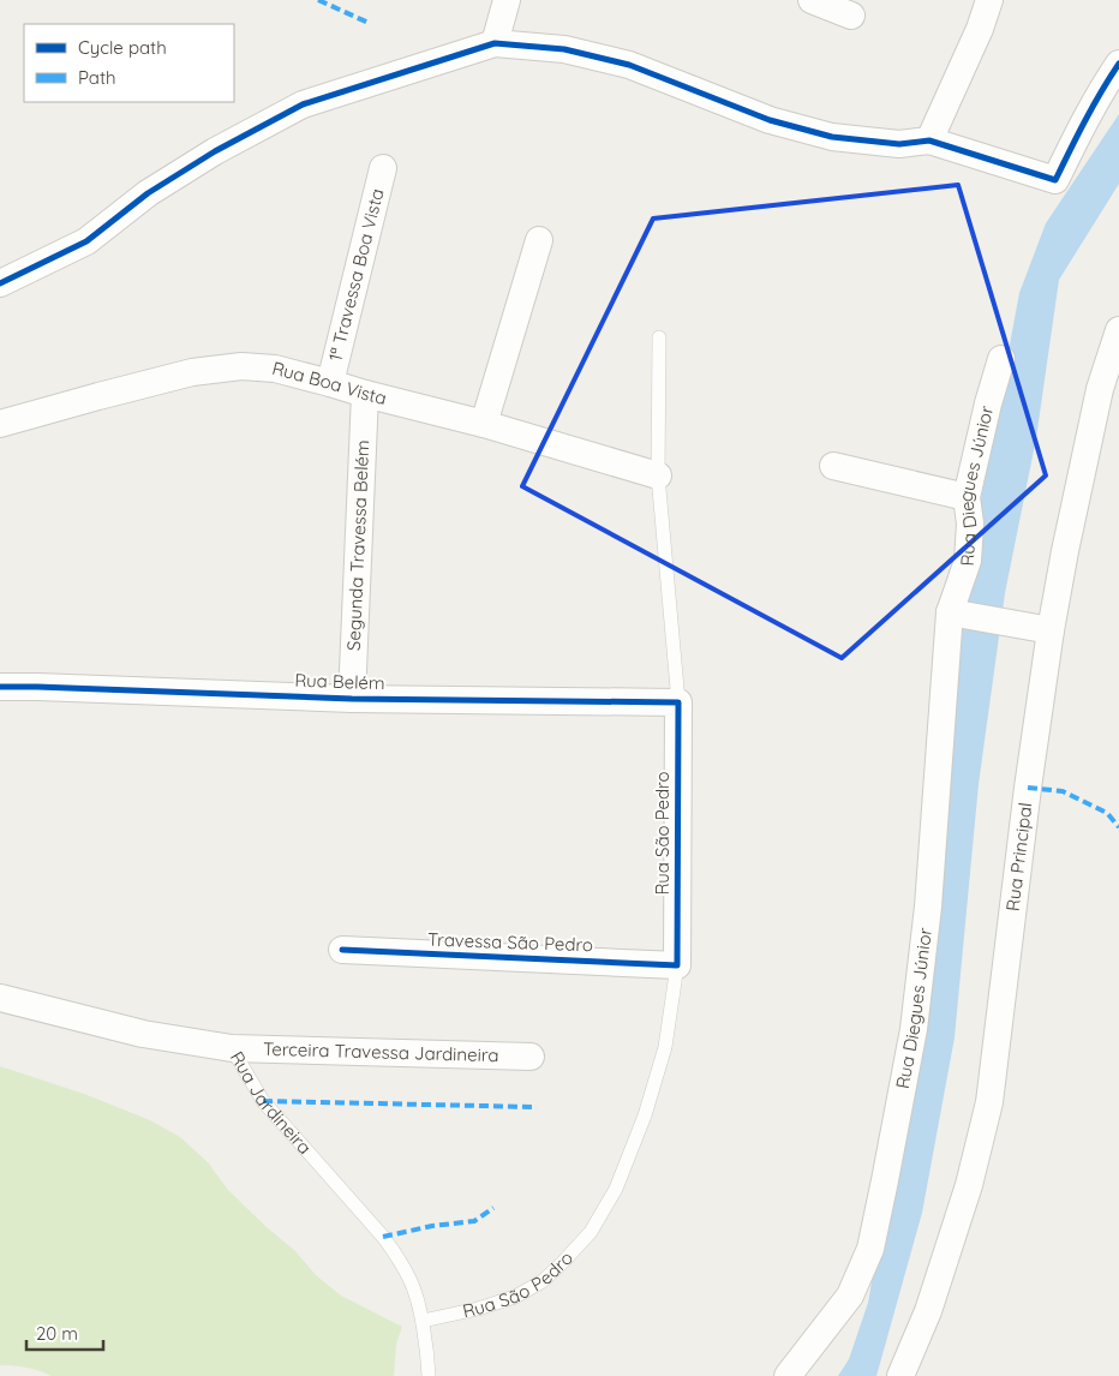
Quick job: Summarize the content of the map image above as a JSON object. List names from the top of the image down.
{
  "streets": {
    "street": [
      "1ª Travessa Boa Vista",
      "Rua Boa Vista",
      "Rua Diegues Júnior",
      "Segunda Travessa Belém",
      "Rua Belém",
      "Rua São Pedro",
      "Rua Principal",
      "Travessa São Pedro",
      "Terceira Travessa Jardineira",
      "Rua Jardineira"
    ]
  },
  "crossings": [
    ["1ª Travessa Boa Vista", "Rua Boa Vista"],
    ["Rua Boa Vista", "Segunda Travessa Belém"],
    ["Rua Boa Vista", "Rua São Pedro"],
    ["Segunda Travessa Belém", "Rua Belém"],
    ["Rua Belém", "Rua São Pedro"],
    ["Rua São Pedro", "Travessa São Pedro"],
    ["Rua São Pedro", "Rua Jardineira"],
    ["Terceira Travessa Jardineira", "Rua Jardineira"]
  ],
  "legend": ["Cycle path", "Path"],
  "scale_bar": "20 m"
}
